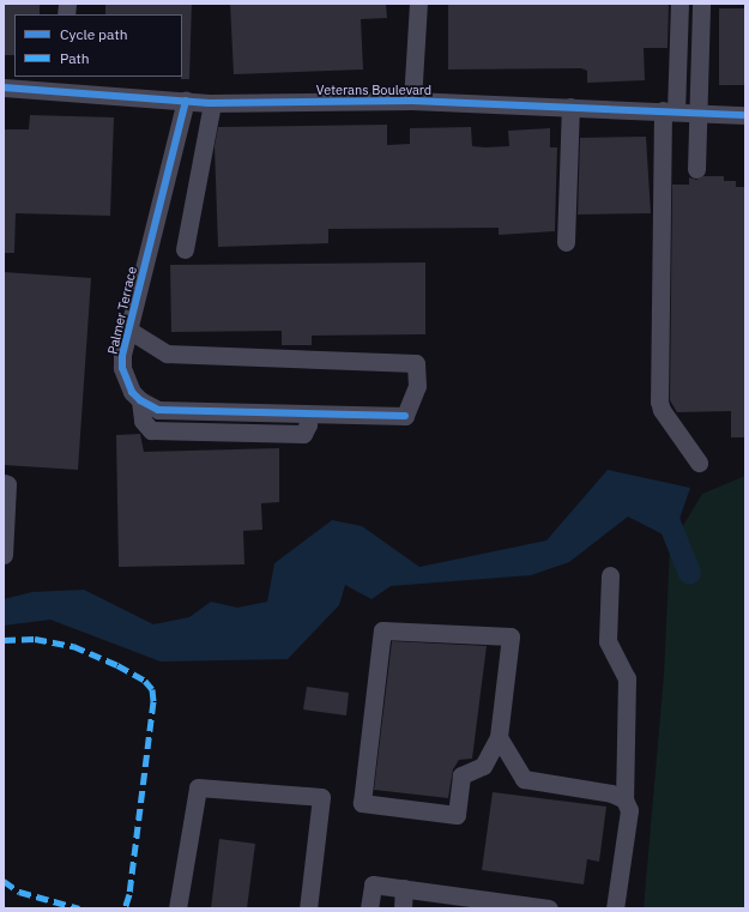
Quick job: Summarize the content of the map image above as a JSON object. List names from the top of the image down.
{
  "streets": {
    "street": ["Veterans Boulevard", "Palmer Terrace"]
  },
  "crossings": [
    ["Veterans Boulevard", "Palmer Terrace"]
  ],
  "legend": ["Cycle path", "Path"]
}
